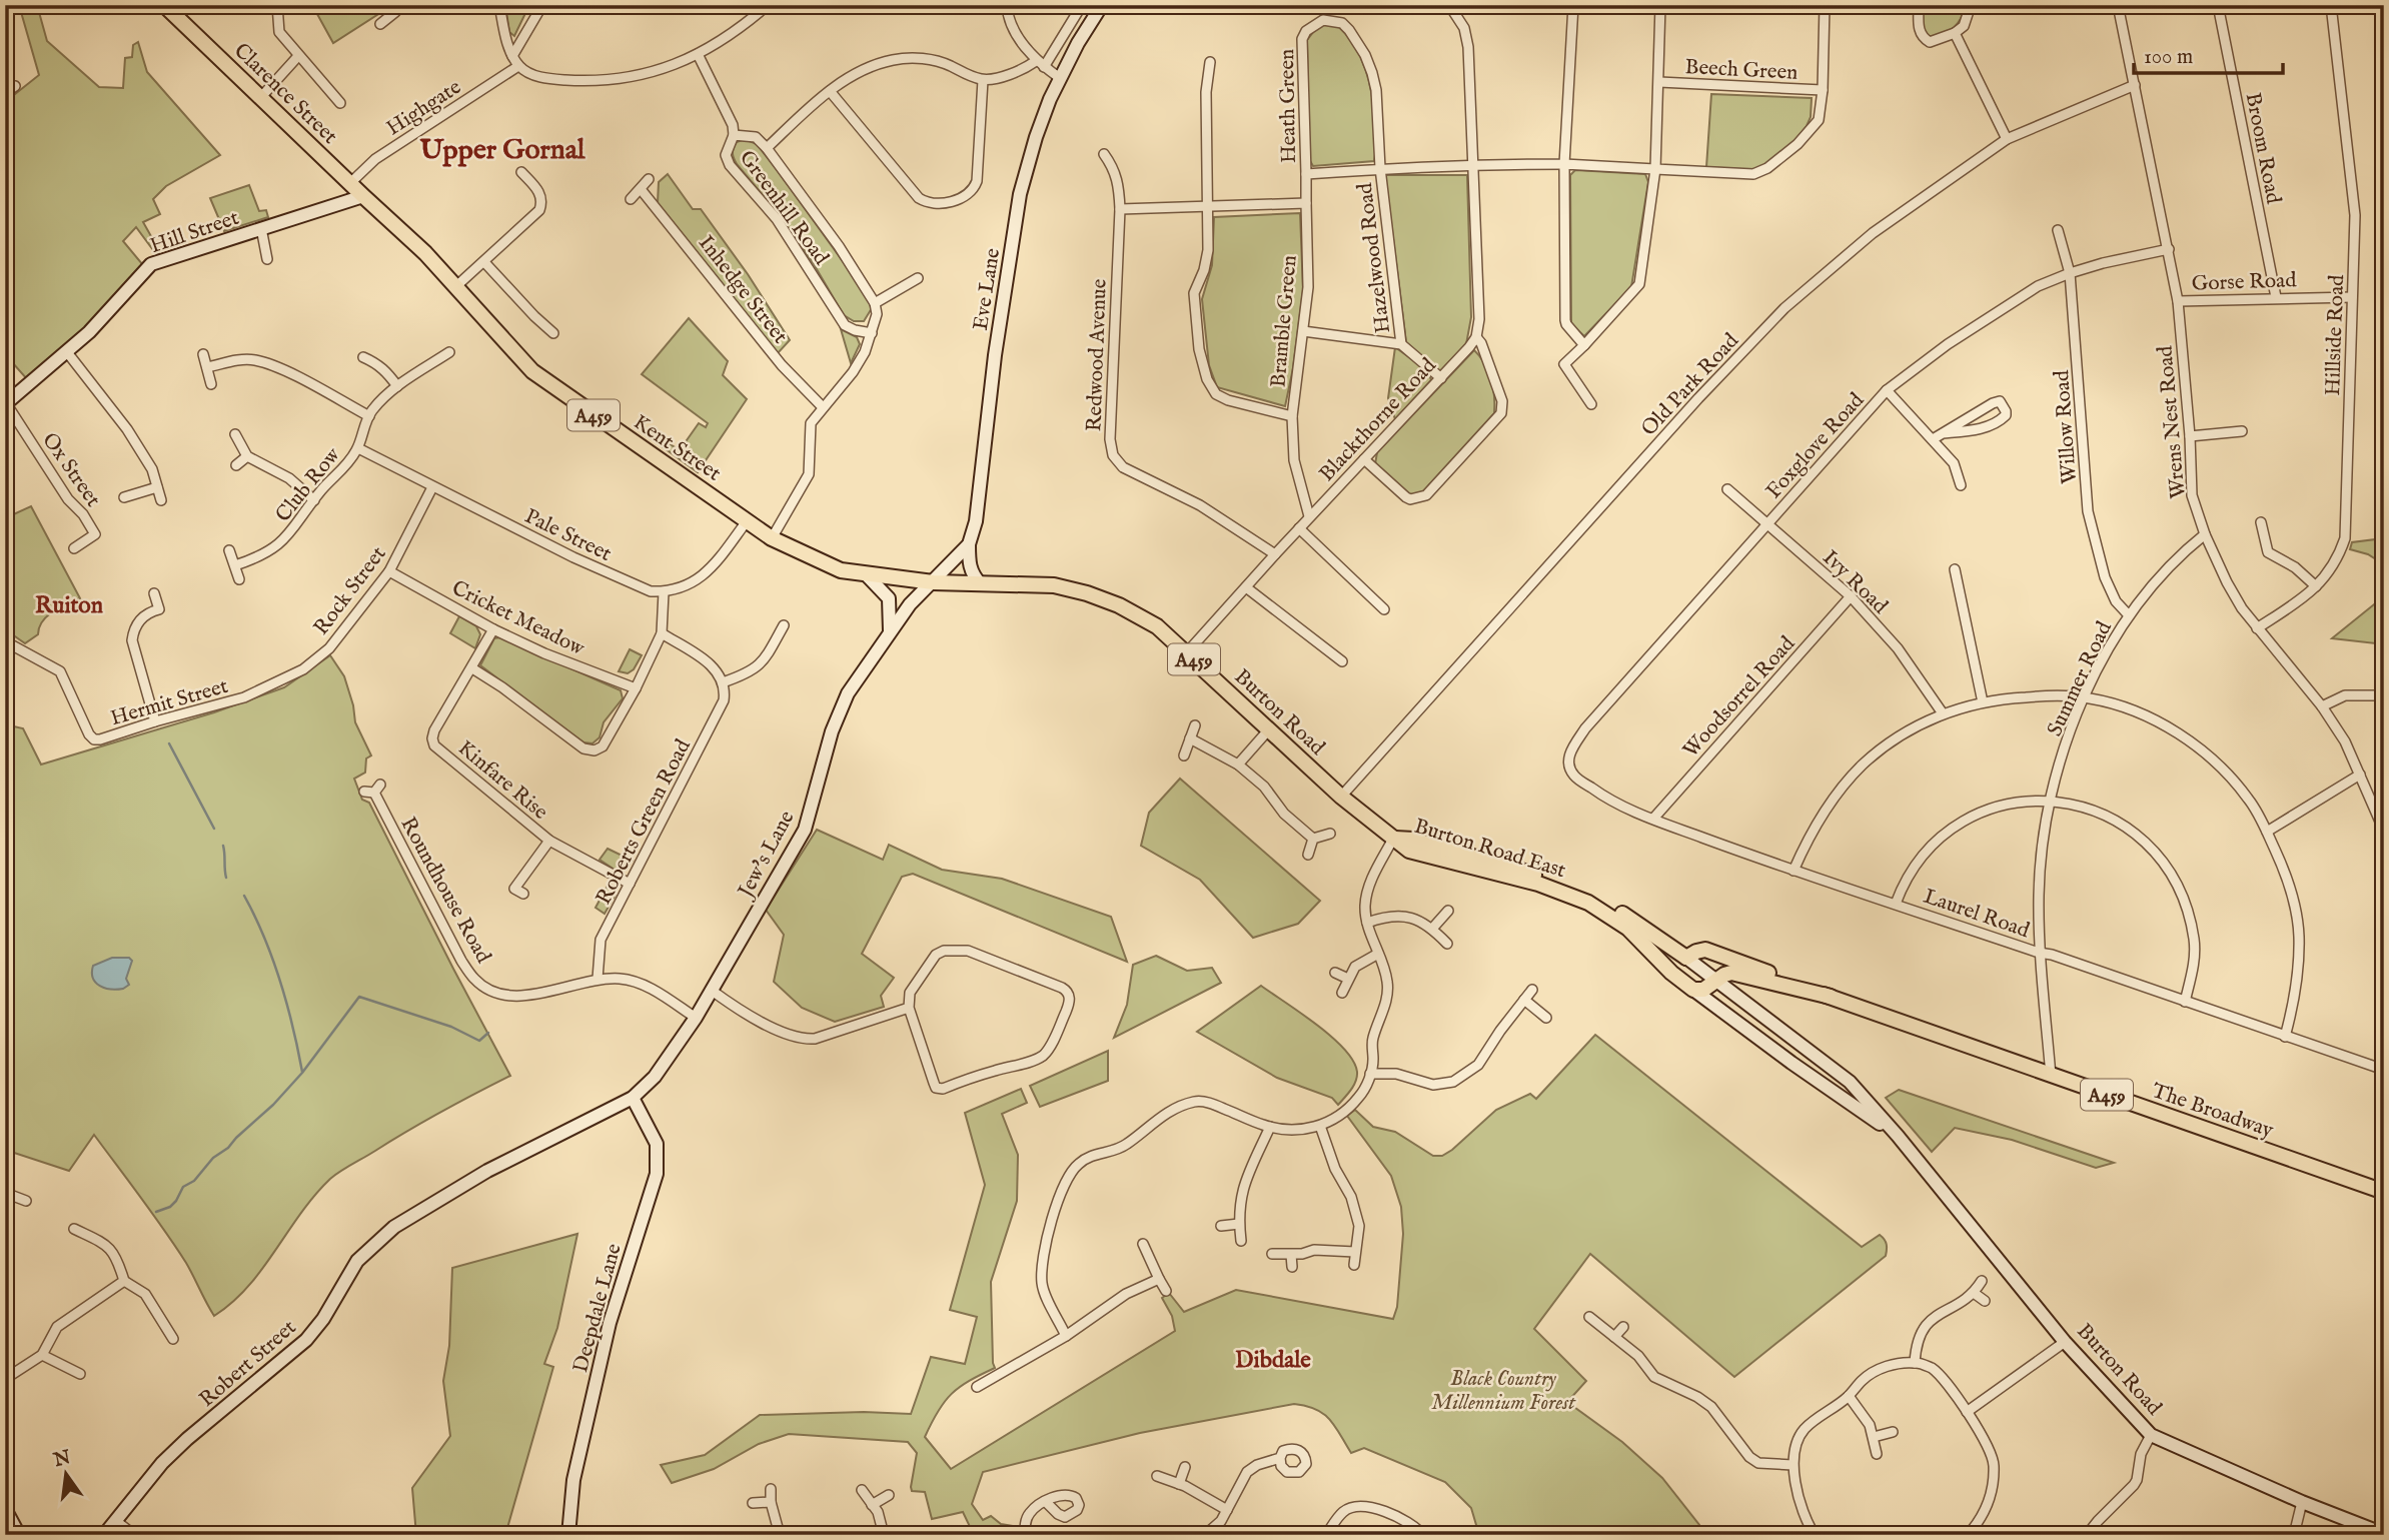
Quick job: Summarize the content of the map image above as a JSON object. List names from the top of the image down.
{
  "streets": {
    "main road": [
      "Clarence Street",
      "Hill Street",
      "Eve Lane",
      "A459",
      "Kent Street",
      "Burton Road",
      "Burton Road East",
      "Jew's Lane",
      "The Broadway",
      "Deepdale Lane",
      "Robert Street"
    ],
    "street": [
      "Beech Green",
      "Heath Green",
      "Highgate",
      "Broom Road",
      "Greenhill Road",
      "Hazelwood Road",
      "Gorse Road",
      "Inhedge Street",
      "Bramble Green",
      "Hillside Road",
      "Redwood Avenue",
      "Old Park Road",
      "Blackthorne Road",
      "Wrens Nest Road",
      "Willow Road",
      "Foxglove Road",
      "Ox Street",
      "Club Row",
      "Pale Street",
      "Ivy Road",
      "Rock Street",
      "Cricket Meadow",
      "Summer Road",
      "Woodsorrel Road",
      "Hermit Street",
      "Kinfare Rise",
      "Roberts Green Road",
      "Roundhouse Road",
      "Laurel Road"
    ]
  },
  "crossings": [
    ["Beech Green", "Heath Green"],
    ["Clarence Street", "Highgate"],
    ["Clarence Street", "Kent Street"],
    ["Heath Green", "Hazelwood Road"],
    ["Heath Green", "Bramble Green"],
    ["Highgate", "Kent Street"],
    ["Broom Road", "Gorse Road"],
    ["Hill Street", "Kent Street"],
    ["Hill Street", "Ox Street"],
    ["Gorse Road", "Hillside Road"],
    ["Gorse Road", "Wrens Nest Road"],
    ["Eve Lane", "Kent Street"],
    ["Eve Lane", "Burton Road"],
    ["Eve Lane", "Jew's Lane"],
    ["Bramble Green", "Blackthorne Road"],
    ["Hillside Road", "Wrens Nest Road"],
    ["Redwood Avenue", "Blackthorne Road"],
    ["Old Park Road", "Wrens Nest Road"],
    ["Old Park Road", "Burton Road"],
    ["Blackthorne Road", "Burton Road"],
    ["Wrens Nest Road", "Foxglove Road"],
    ["Wrens Nest Road", "Summer Road"],
    ["Willow Road", "Foxglove Road"],
    ["Willow Road", "Summer Road"],
    ["Foxglove Road", "Ivy Road"],
    ["Foxglove Road", "Laurel Road"],
    ["Kent Street", "Burton Road"],
    ["Kent Street", "Jew's Lane"],
    ["Club Row", "Pale Street"],
    ["Pale Street", "Rock Street"],
    ["Ivy Road", "Woodsorrel Road"],
    ["Rock Street", "Cricket Meadow"],
    ["Rock Street", "Hermit Street"],
    ["Cricket Meadow", "Kinfare Rise"],
    ["Summer Road", "Laurel Road"],
    ["Summer Road", "The Broadway"],
    ["Woodsorrel Road", "Laurel Road"],
    ["Burton Road", "Burton Road East"],
    ["Burton Road", "Jew's Lane"],
    ["Burton Road", "The Broadway"],
    ["Kinfare Rise", "Roberts Green Road"],
    ["Roberts Green Road", "Roundhouse Road"],
    ["Burton Road East", "The Broadway"],
    ["Jew's Lane", "Roundhouse Road"],
    ["Jew's Lane", "Deepdale Lane"],
    ["Jew's Lane", "Robert Street"],
    ["Deepdale Lane", "Robert Street"]
  ],
  "districts": ["Upper Gornal", "Ruiton", "Dibdale"],
  "parks": ["Black Country Millennium Forest"],
  "scale_bar": "100 m",
  "north": "top"
}
